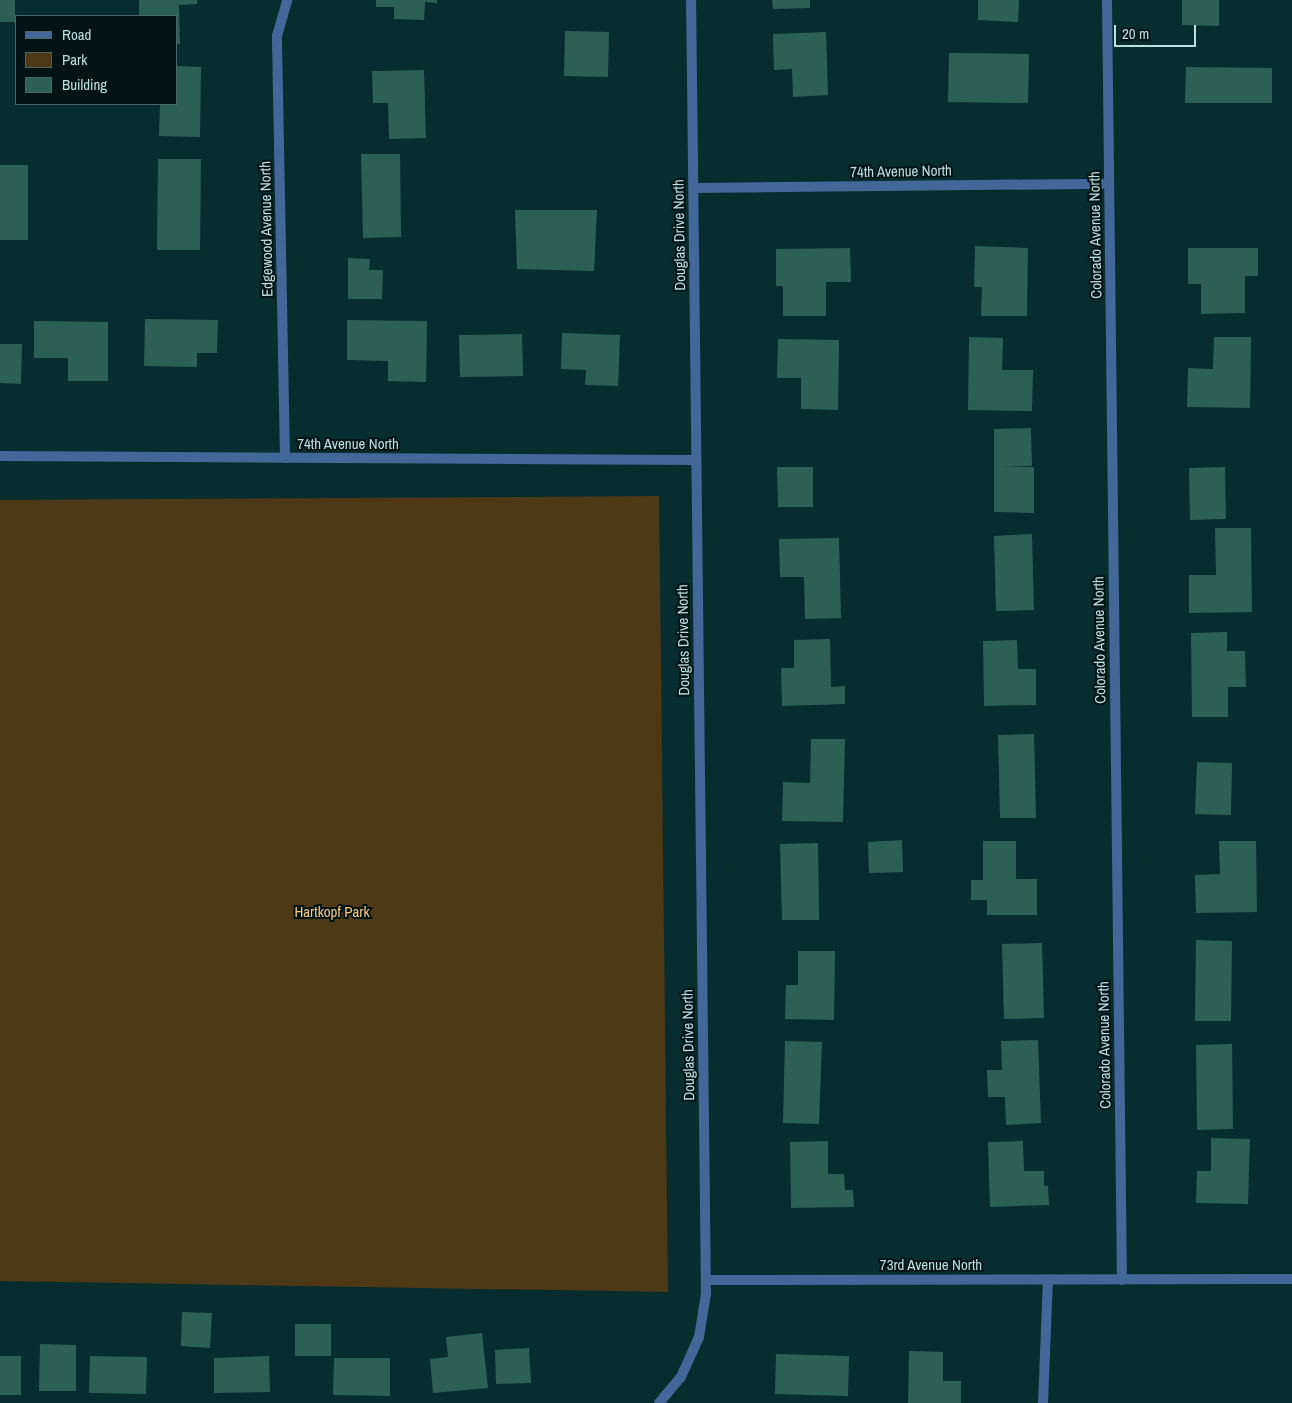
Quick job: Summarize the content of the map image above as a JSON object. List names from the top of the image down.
{
  "streets": {
    "street": [
      "74th Avenue North",
      "Edgewood Avenue North",
      "Douglas Drive North",
      "Colorado Avenue North",
      "73rd Avenue North"
    ]
  },
  "crossings": [
    ["74th Avenue North", "Edgewood Avenue North"],
    ["74th Avenue North", "Douglas Drive North"],
    ["74th Avenue North", "Colorado Avenue North"],
    ["Douglas Drive North", "73rd Avenue North"],
    ["Colorado Avenue North", "73rd Avenue North"]
  ],
  "parks": ["Hartkopf Park"],
  "legend": ["Road", "Park", "Building"],
  "scale_bar": "20 m"
}
